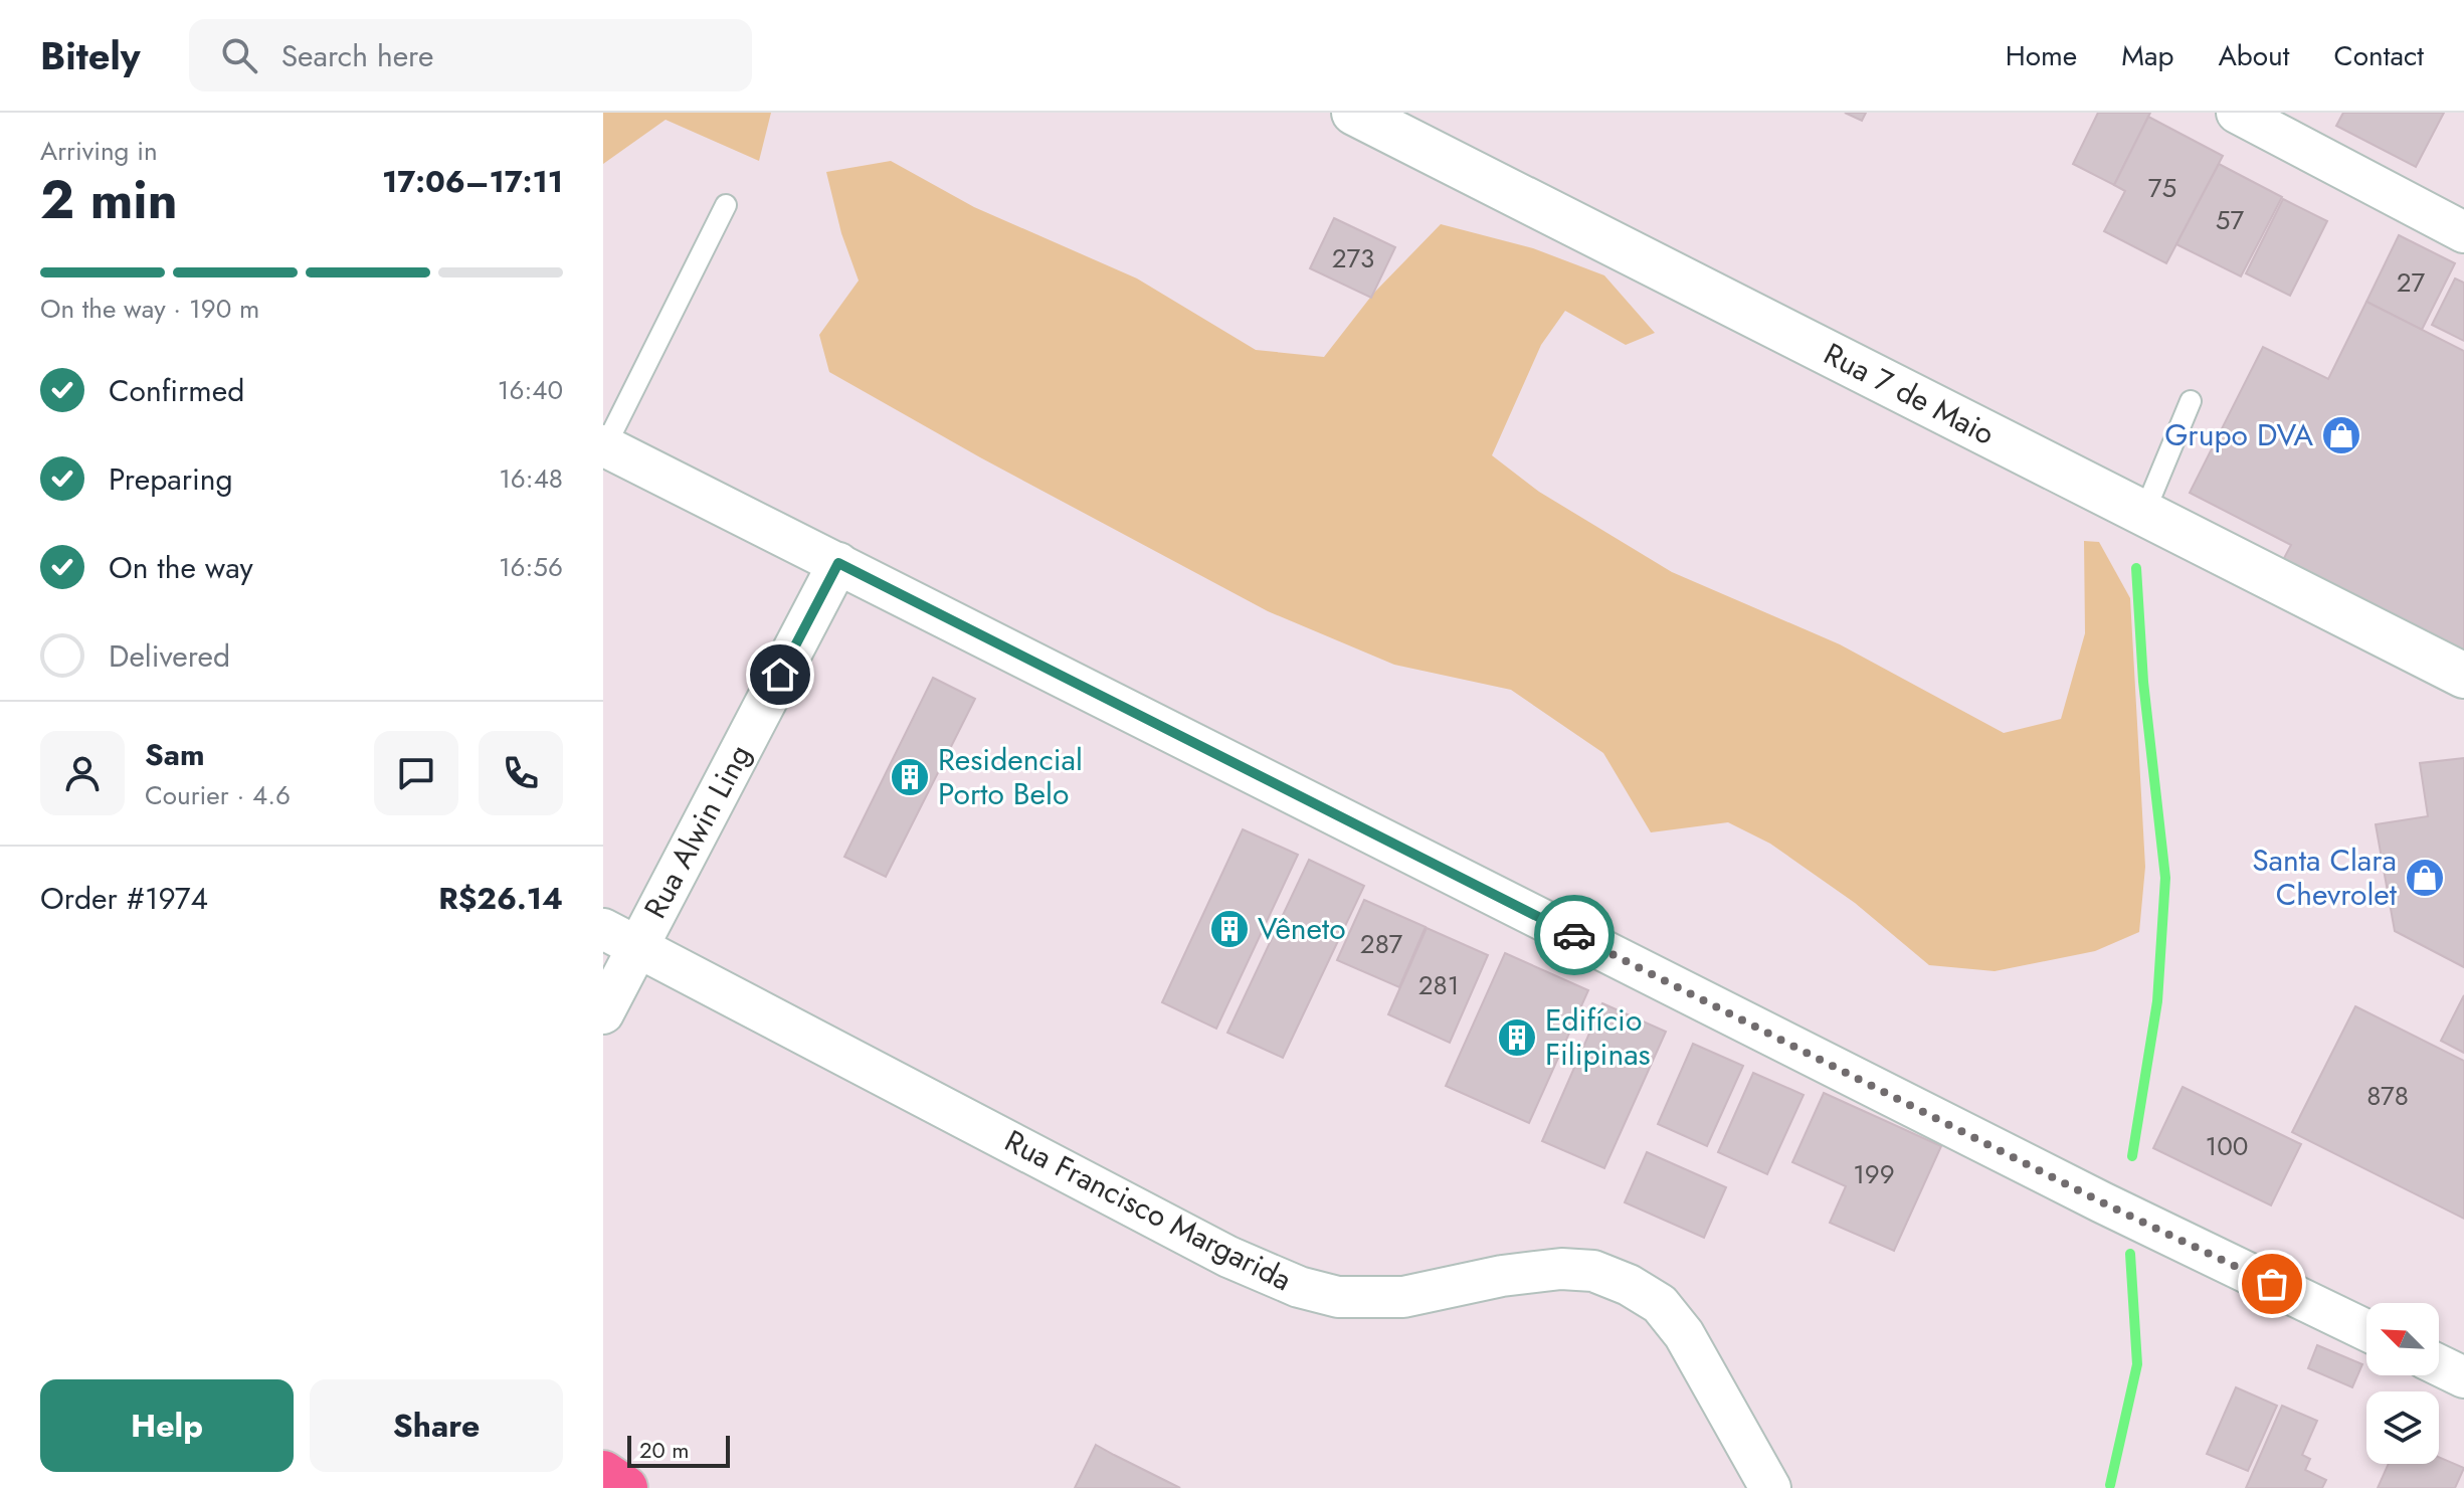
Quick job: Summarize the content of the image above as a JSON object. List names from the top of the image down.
{
  "streets": {
    "street": ["Rua 7 de Maio", "Rua Alwin Ling", "Rua Francisco Margarida"]
  },
  "crossings": [
    ["Rua Alwin Ling", "Rua Francisco Margarida"]
  ],
  "places": {
    "shop": ["Grupo DVA", "Santa Clara Chevrolet"],
    "building": ["Residencial Porto Belo", "Vêneto", "Edifício Filipinas"]
  },
  "house_numbers": [
    "75",
    "57",
    "273",
    "27",
    "287",
    "281",
    "878",
    "100",
    "199"
  ],
  "scale_bar": "20 m",
  "north": "top left",
  "page": {
    "header": "Bitely",
    "search": "Search here",
    "nav": [
      "Home",
      "Map",
      "About",
      "Contact"
    ],
    "heading": ["2 min", "Arriving in", "17:06–17:11"],
    "panel": [
      "Sam",
      "Courier · 4.6",
      "Order #1974",
      "R$26.14"
    ],
    "bar": "On the way · 190 m",
    "list": [
      ["Confirmed", "16:40"],
      ["Preparing", "16:48"],
      ["On the way", "16:56"],
      "Delivered"
    ],
    "buttons": ["Help", "Share"],
    "scale": "20 m"
  }
}
